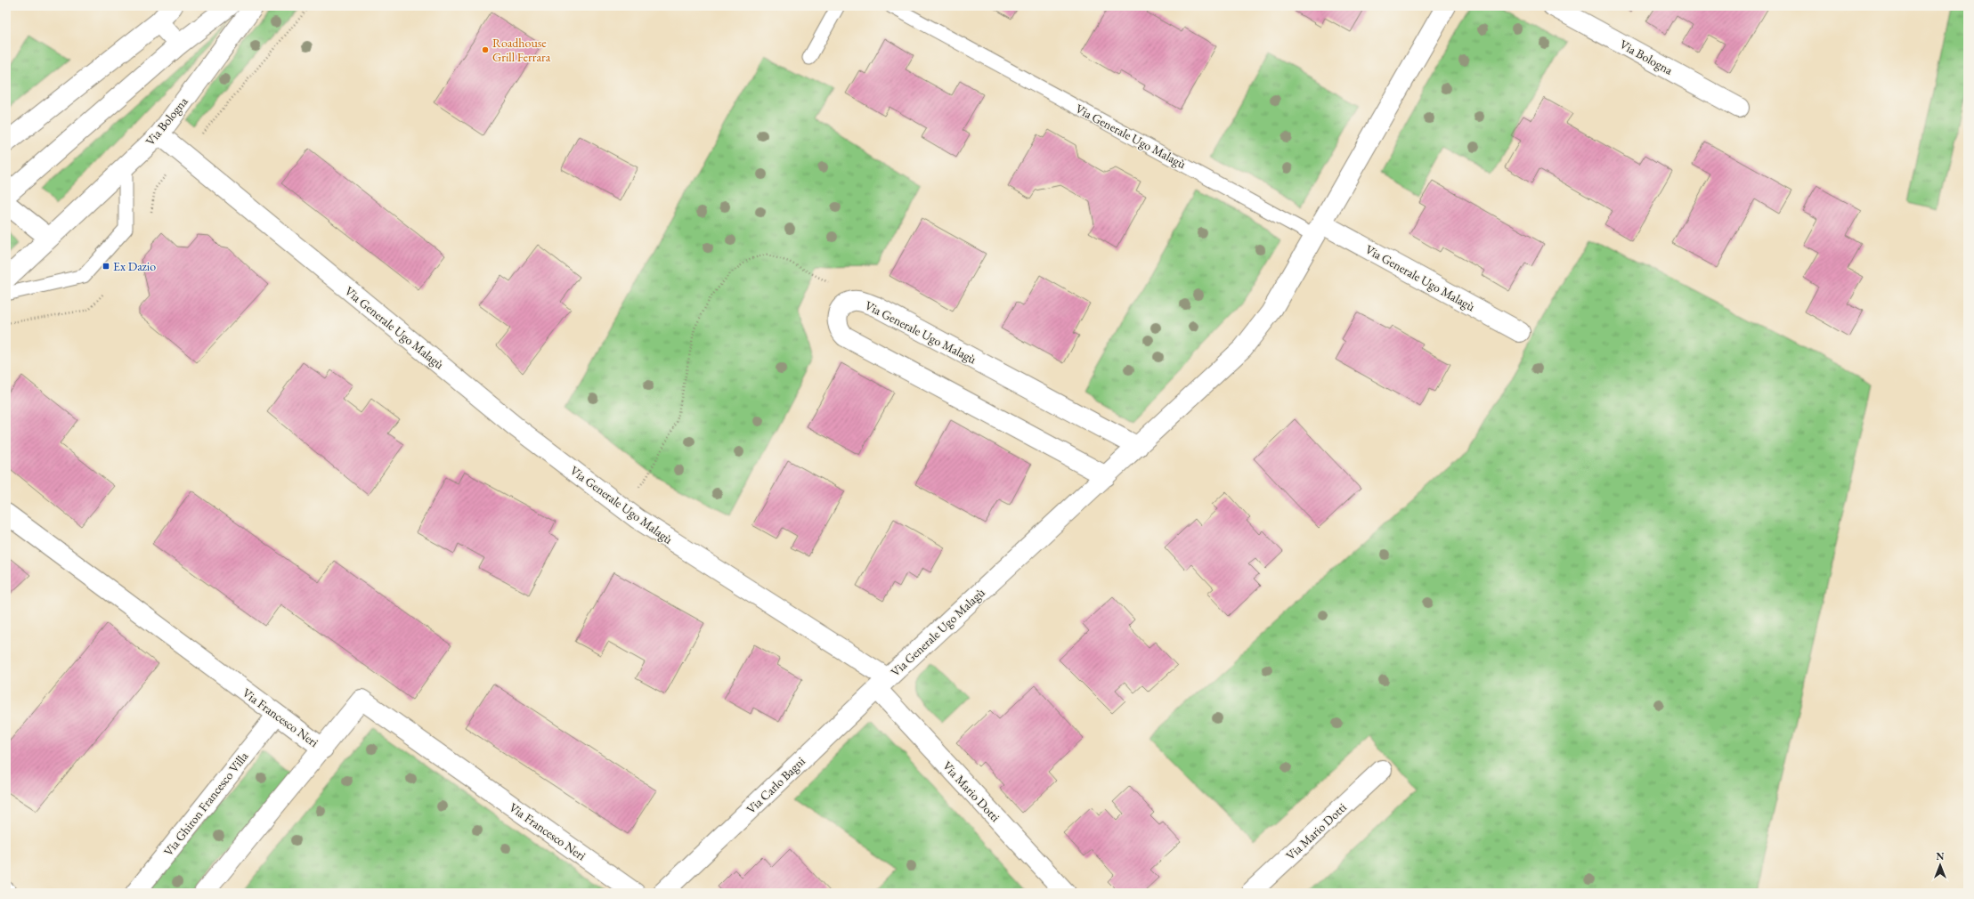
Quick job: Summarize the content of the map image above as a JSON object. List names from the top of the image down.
{
  "streets": {
    "street": [
      "Via Bologna",
      "Via Generale Ugo Malagù",
      "Via Francesco Neri",
      "Via Carlo Bagni",
      "Via Mario Dotti",
      "Via Ghiron Francesco Villa"
    ]
  },
  "crossings": [
    ["Via Bologna", "Via Generale Ugo Malagù"],
    ["Via Generale Ugo Malagù", "Via Carlo Bagni"],
    ["Via Generale Ugo Malagù", "Via Mario Dotti"],
    ["Via Francesco Neri", "Via Ghiron Francesco Villa"],
    ["Via Carlo Bagni", "Via Mario Dotti"]
  ],
  "places": {
    "other": ["Roadhouse Grill Ferrara"],
    "transit": ["Ex Dazio"]
  },
  "north": "top"
}
